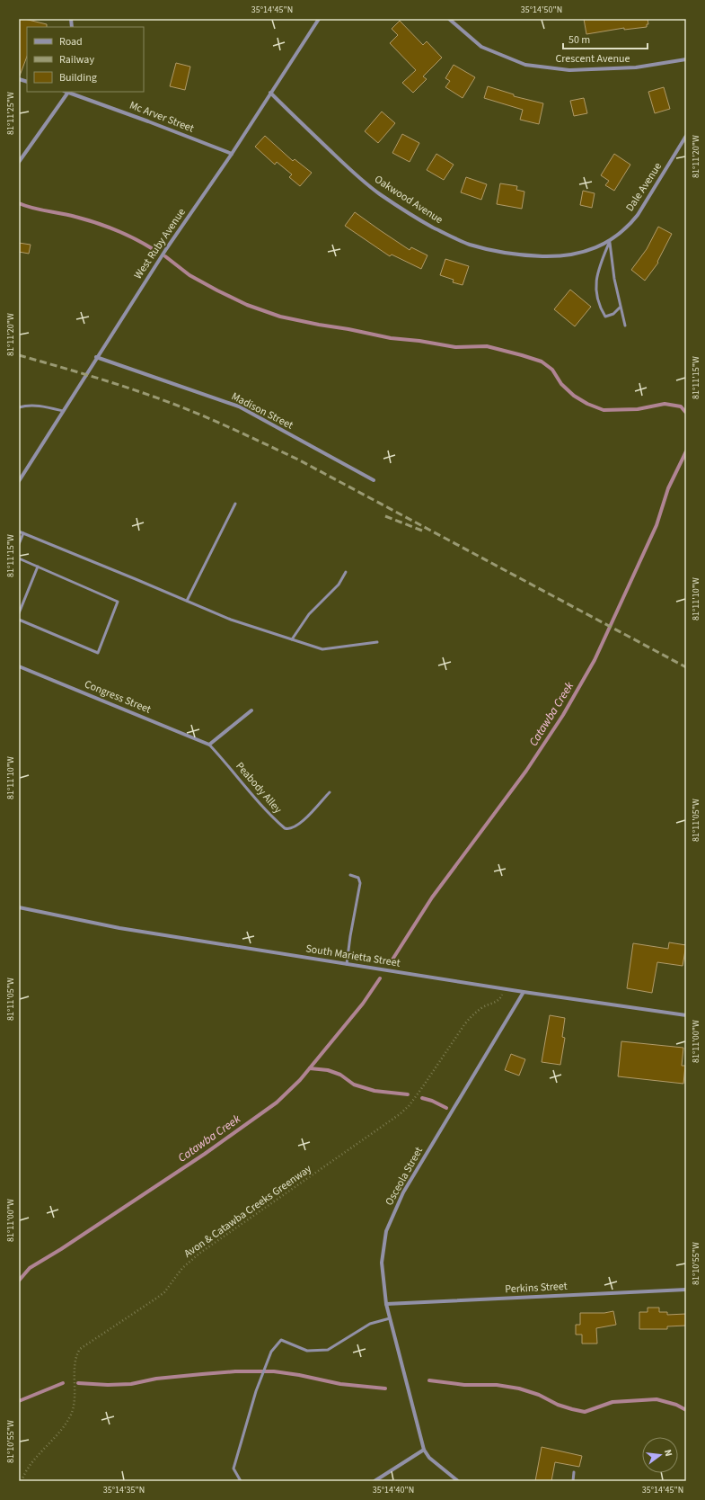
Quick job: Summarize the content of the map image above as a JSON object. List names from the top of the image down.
{
  "streets": {
    "street": [
      "Crescent Avenue",
      "Mc Arver Street",
      "Dale Avenue",
      "Oakwood Avenue",
      "West Ruby Avenue",
      "Madison Street",
      "Congress Street",
      "South Marietta Street",
      "Osceola Street",
      "Perkins Street"
    ],
    "lane": ["Peabody Alley"],
    "path": ["Avon & Catawba Creeks Greenway"]
  },
  "crossings": [
    ["Mc Arver Street", "West Ruby Avenue"],
    ["Dale Avenue", "Oakwood Avenue"],
    ["Oakwood Avenue", "West Ruby Avenue"],
    ["West Ruby Avenue", "Madison Street"],
    ["Congress Street", "Peabody Alley"],
    ["South Marietta Street", "Osceola Street"],
    ["South Marietta Street", "Avon & Catawba Creeks Greenway"],
    ["Osceola Street", "Perkins Street"]
  ],
  "water": ["Catawba Creek"],
  "legend": ["Road", "Railway", "Building"],
  "scale_bar": "50 m",
  "north": "right",
  "coordinates": [
    "35°14'45\"N",
    "35°14'50\"N",
    "81°11'25\"W",
    "81°11'20\"W",
    "81°11'15\"W",
    "81°11'10\"W",
    "81°11'05\"W",
    "81°11'00\"W",
    "81°10'55\"W",
    "35°14'35\"N",
    "35°14'40\"N"
  ]
}
